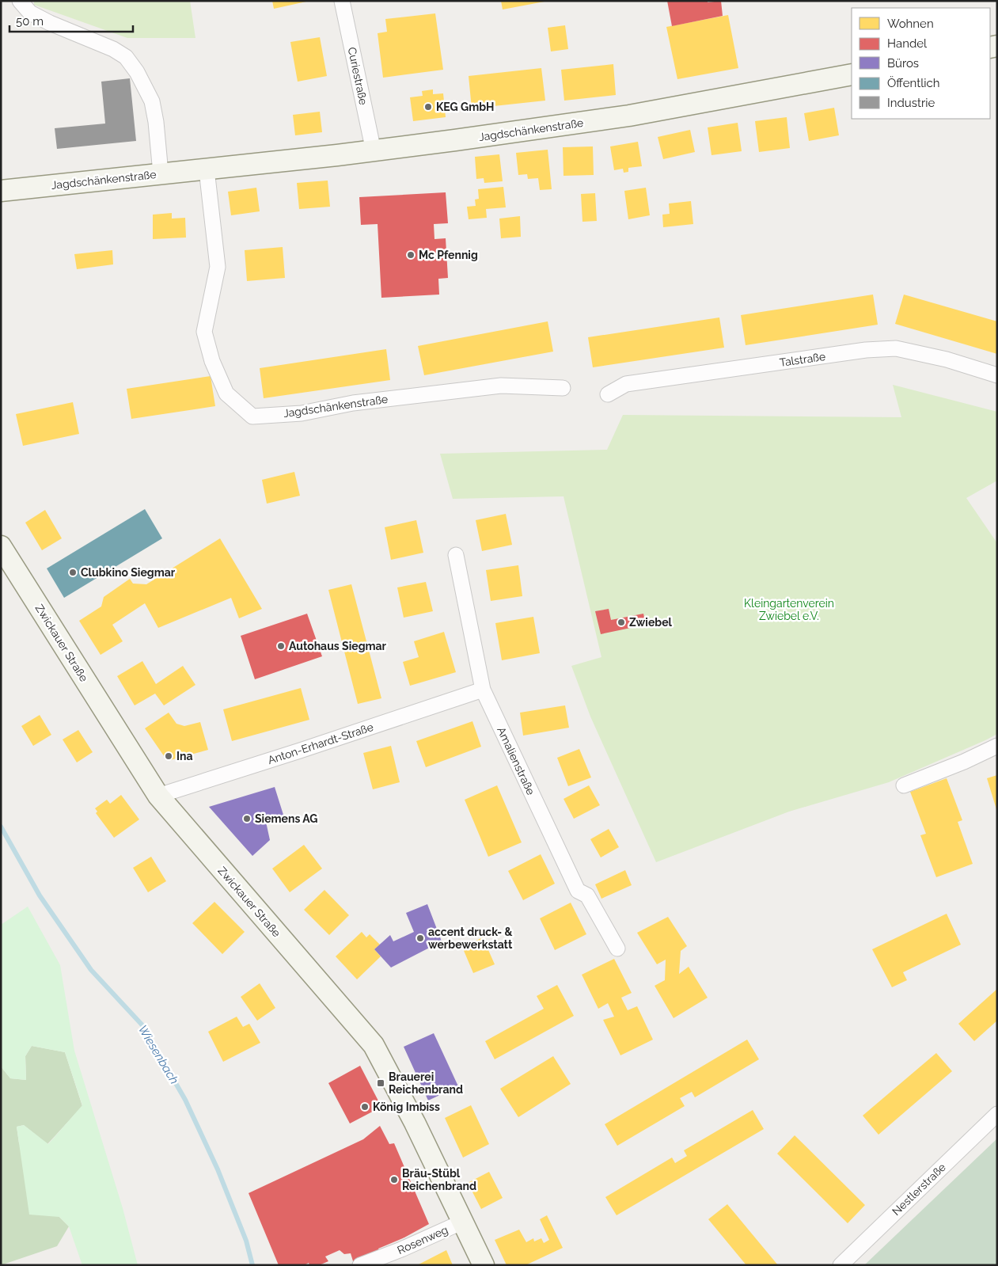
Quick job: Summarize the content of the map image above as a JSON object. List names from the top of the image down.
{
  "streets": {
    "main road": ["Jagdschänkenstraße", "Zwickauer Straße"],
    "street": [
      "Curiestraße",
      "Talstraße",
      "Anton-Erhardt-Straße",
      "Amalienstraße",
      "Nestlerstraße",
      "Rosenweg"
    ]
  },
  "crossings": [
    ["Curiestraße", "Jagdschänkenstraße"],
    ["Zwickauer Straße", "Anton-Erhardt-Straße"],
    ["Zwickauer Straße", "Rosenweg"],
    ["Anton-Erhardt-Straße", "Amalienstraße"]
  ],
  "water": ["Wiesenbach"],
  "parks": ["Kleingartenverein Zwiebel e.V."],
  "places": {
    "other": [
      "KEG GmbH",
      "Mc Pfennig",
      "Clubkino Siegmar",
      "Zwiebel",
      "Autohaus Siegmar",
      "Ina",
      "Siemens AG",
      "accent druck- & werbewerkstatt",
      "König Imbiss",
      "Bräu-Stübl Reichenbrand"
    ],
    "transit": ["Brauerei Reichenbrand"]
  },
  "legend": [
    "Wohnen",
    "Handel",
    "Büros",
    "Öffentlich",
    "Industrie"
  ],
  "scale_bar": "50 m"
}
